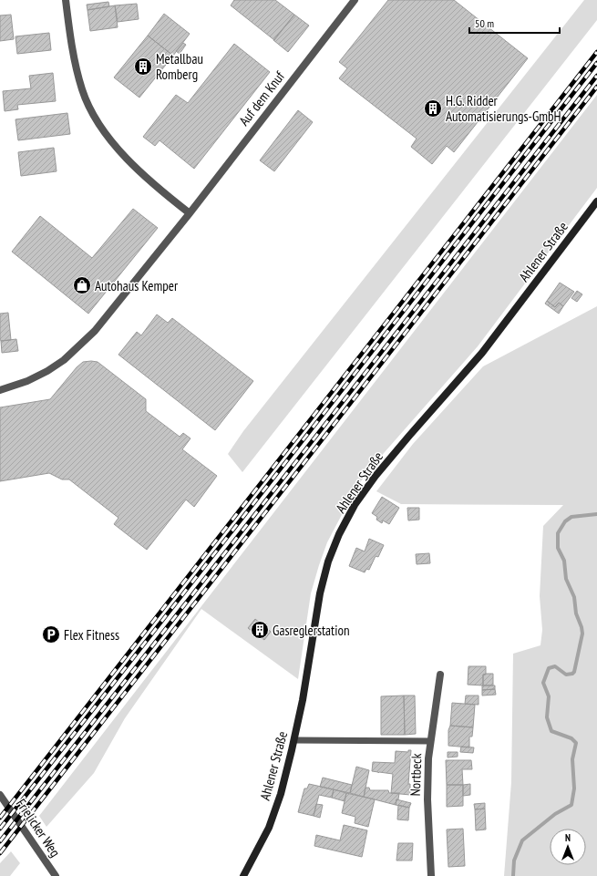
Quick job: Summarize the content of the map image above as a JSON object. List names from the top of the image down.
{
  "streets": {
    "main road": ["Ahlener Straße"],
    "street": ["Auf dem Knuf", "Nortbeck", "Frielicker Weg"]
  },
  "places": {
    "building": ["Metallbau Romberg", "H.G. Ridder Automatisierungs-GmbH", "Gasreglerstation"],
    "shop": ["Autohaus Kemper"],
    "parking": ["Flex Fitness"]
  },
  "scale_bar": "50 m",
  "north": "top"
}
